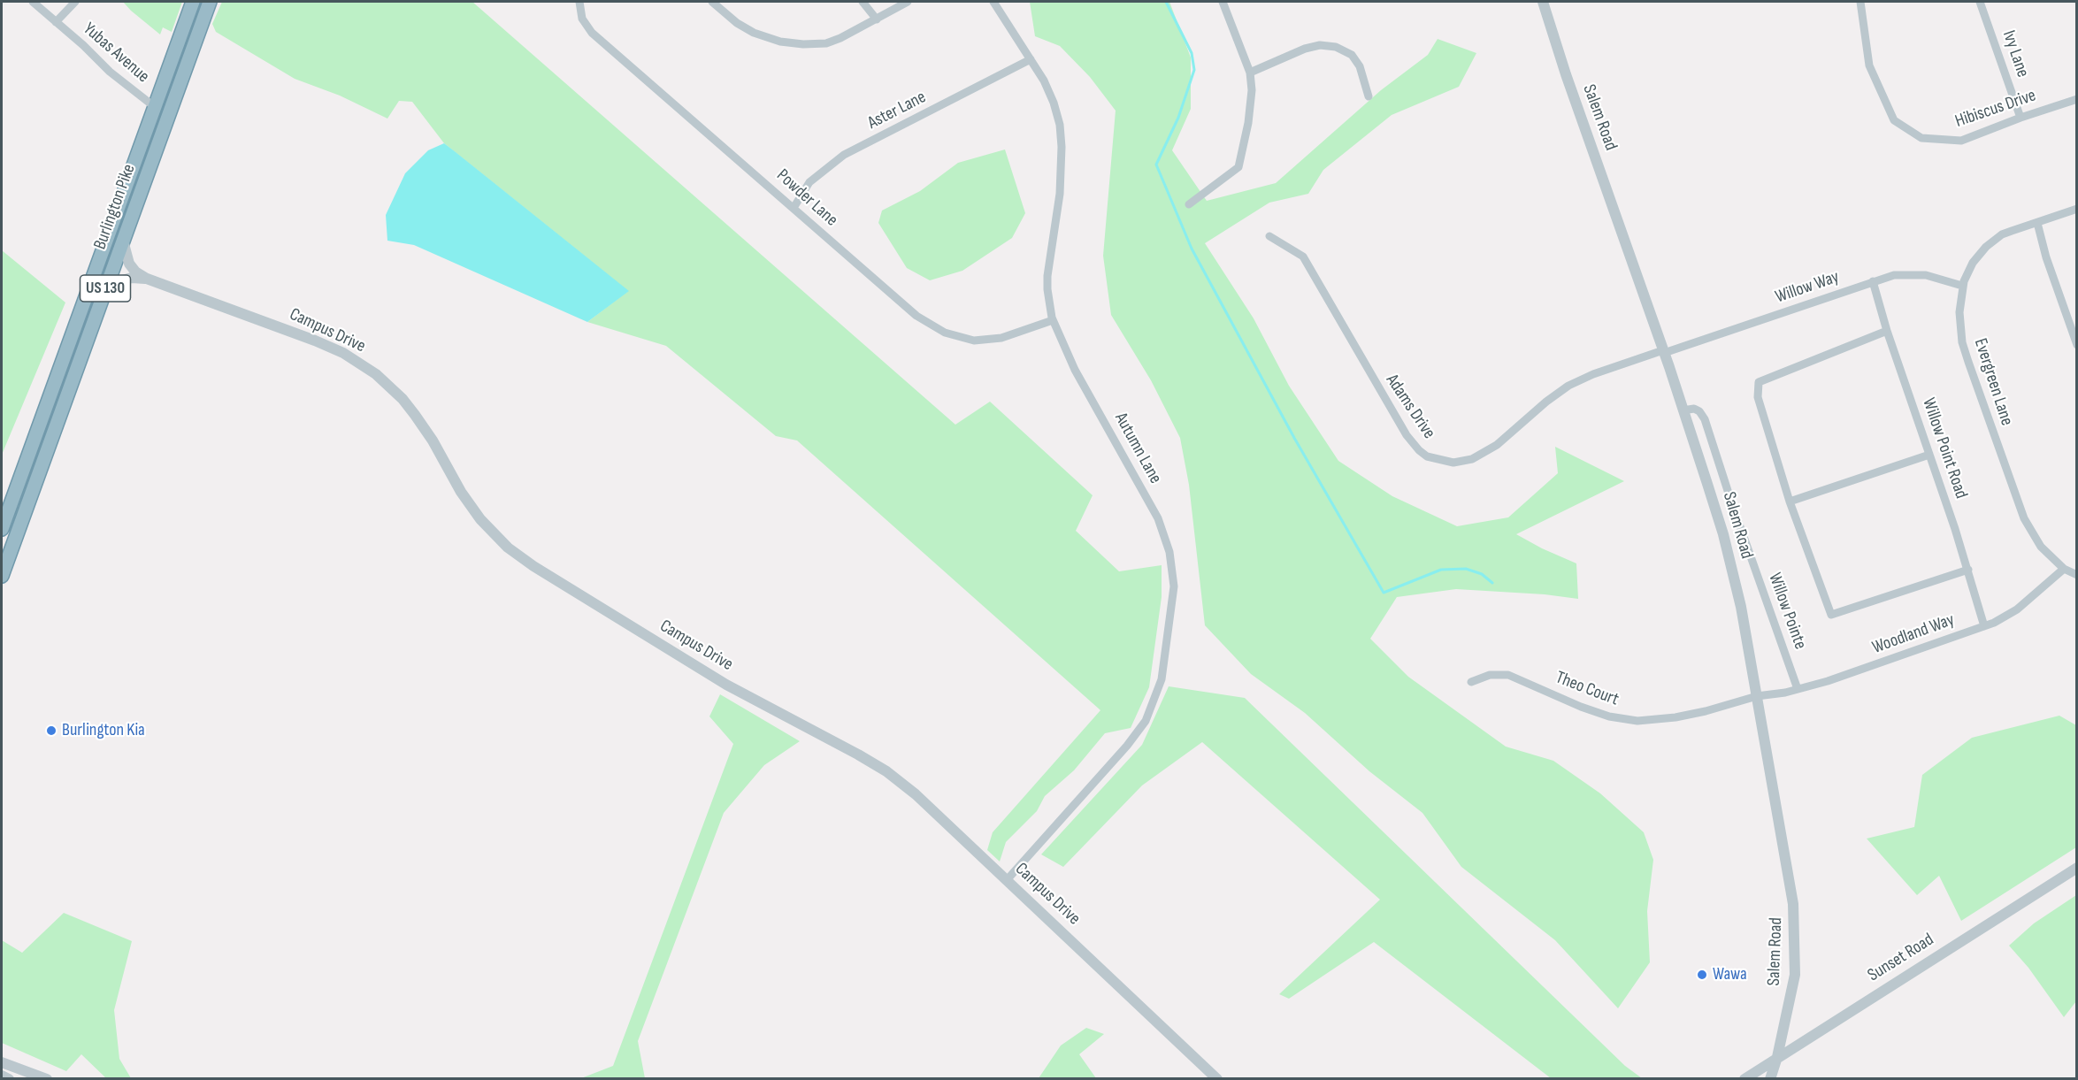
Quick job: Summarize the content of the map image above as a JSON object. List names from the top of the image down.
{
  "streets": {
    "highway": ["Burlington Pike", "US 130"],
    "street": [
      "Yubas Avenue",
      "Ivy Lane",
      "Hibiscus Drive",
      "Aster Lane",
      "Salem Road",
      "Powder Lane",
      "Willow Way",
      "Campus Drive",
      "Evergreen Lane",
      "Adams Drive",
      "Autumn Lane",
      "Willow Point Road",
      "Willow Pointe",
      "Woodland Way",
      "Theo Court",
      "Sunset Road"
    ]
  },
  "crossings": [
    ["Yubas Avenue", "Burlington Pike"],
    ["Ivy Lane", "Hibiscus Drive"],
    ["Aster Lane", "Powder Lane"],
    ["Aster Lane", "Autumn Lane"],
    ["Salem Road", "Willow Way"],
    ["Salem Road", "Adams Drive"],
    ["Salem Road", "Willow Pointe"],
    ["Salem Road", "Woodland Way"],
    ["Salem Road", "Theo Court"],
    ["Salem Road", "Sunset Road"],
    ["Powder Lane", "Autumn Lane"],
    ["Burlington Pike", "Campus Drive"],
    ["Willow Way", "Evergreen Lane"],
    ["Willow Way", "Adams Drive"],
    ["Willow Way", "Willow Point Road"],
    ["Campus Drive", "Autumn Lane"],
    ["Evergreen Lane", "Woodland Way"],
    ["Willow Point Road", "Woodland Way"],
    ["Willow Pointe", "Woodland Way"],
    ["Woodland Way", "Theo Court"]
  ],
  "places": ["Burlington Kia", "Wawa"]
}
